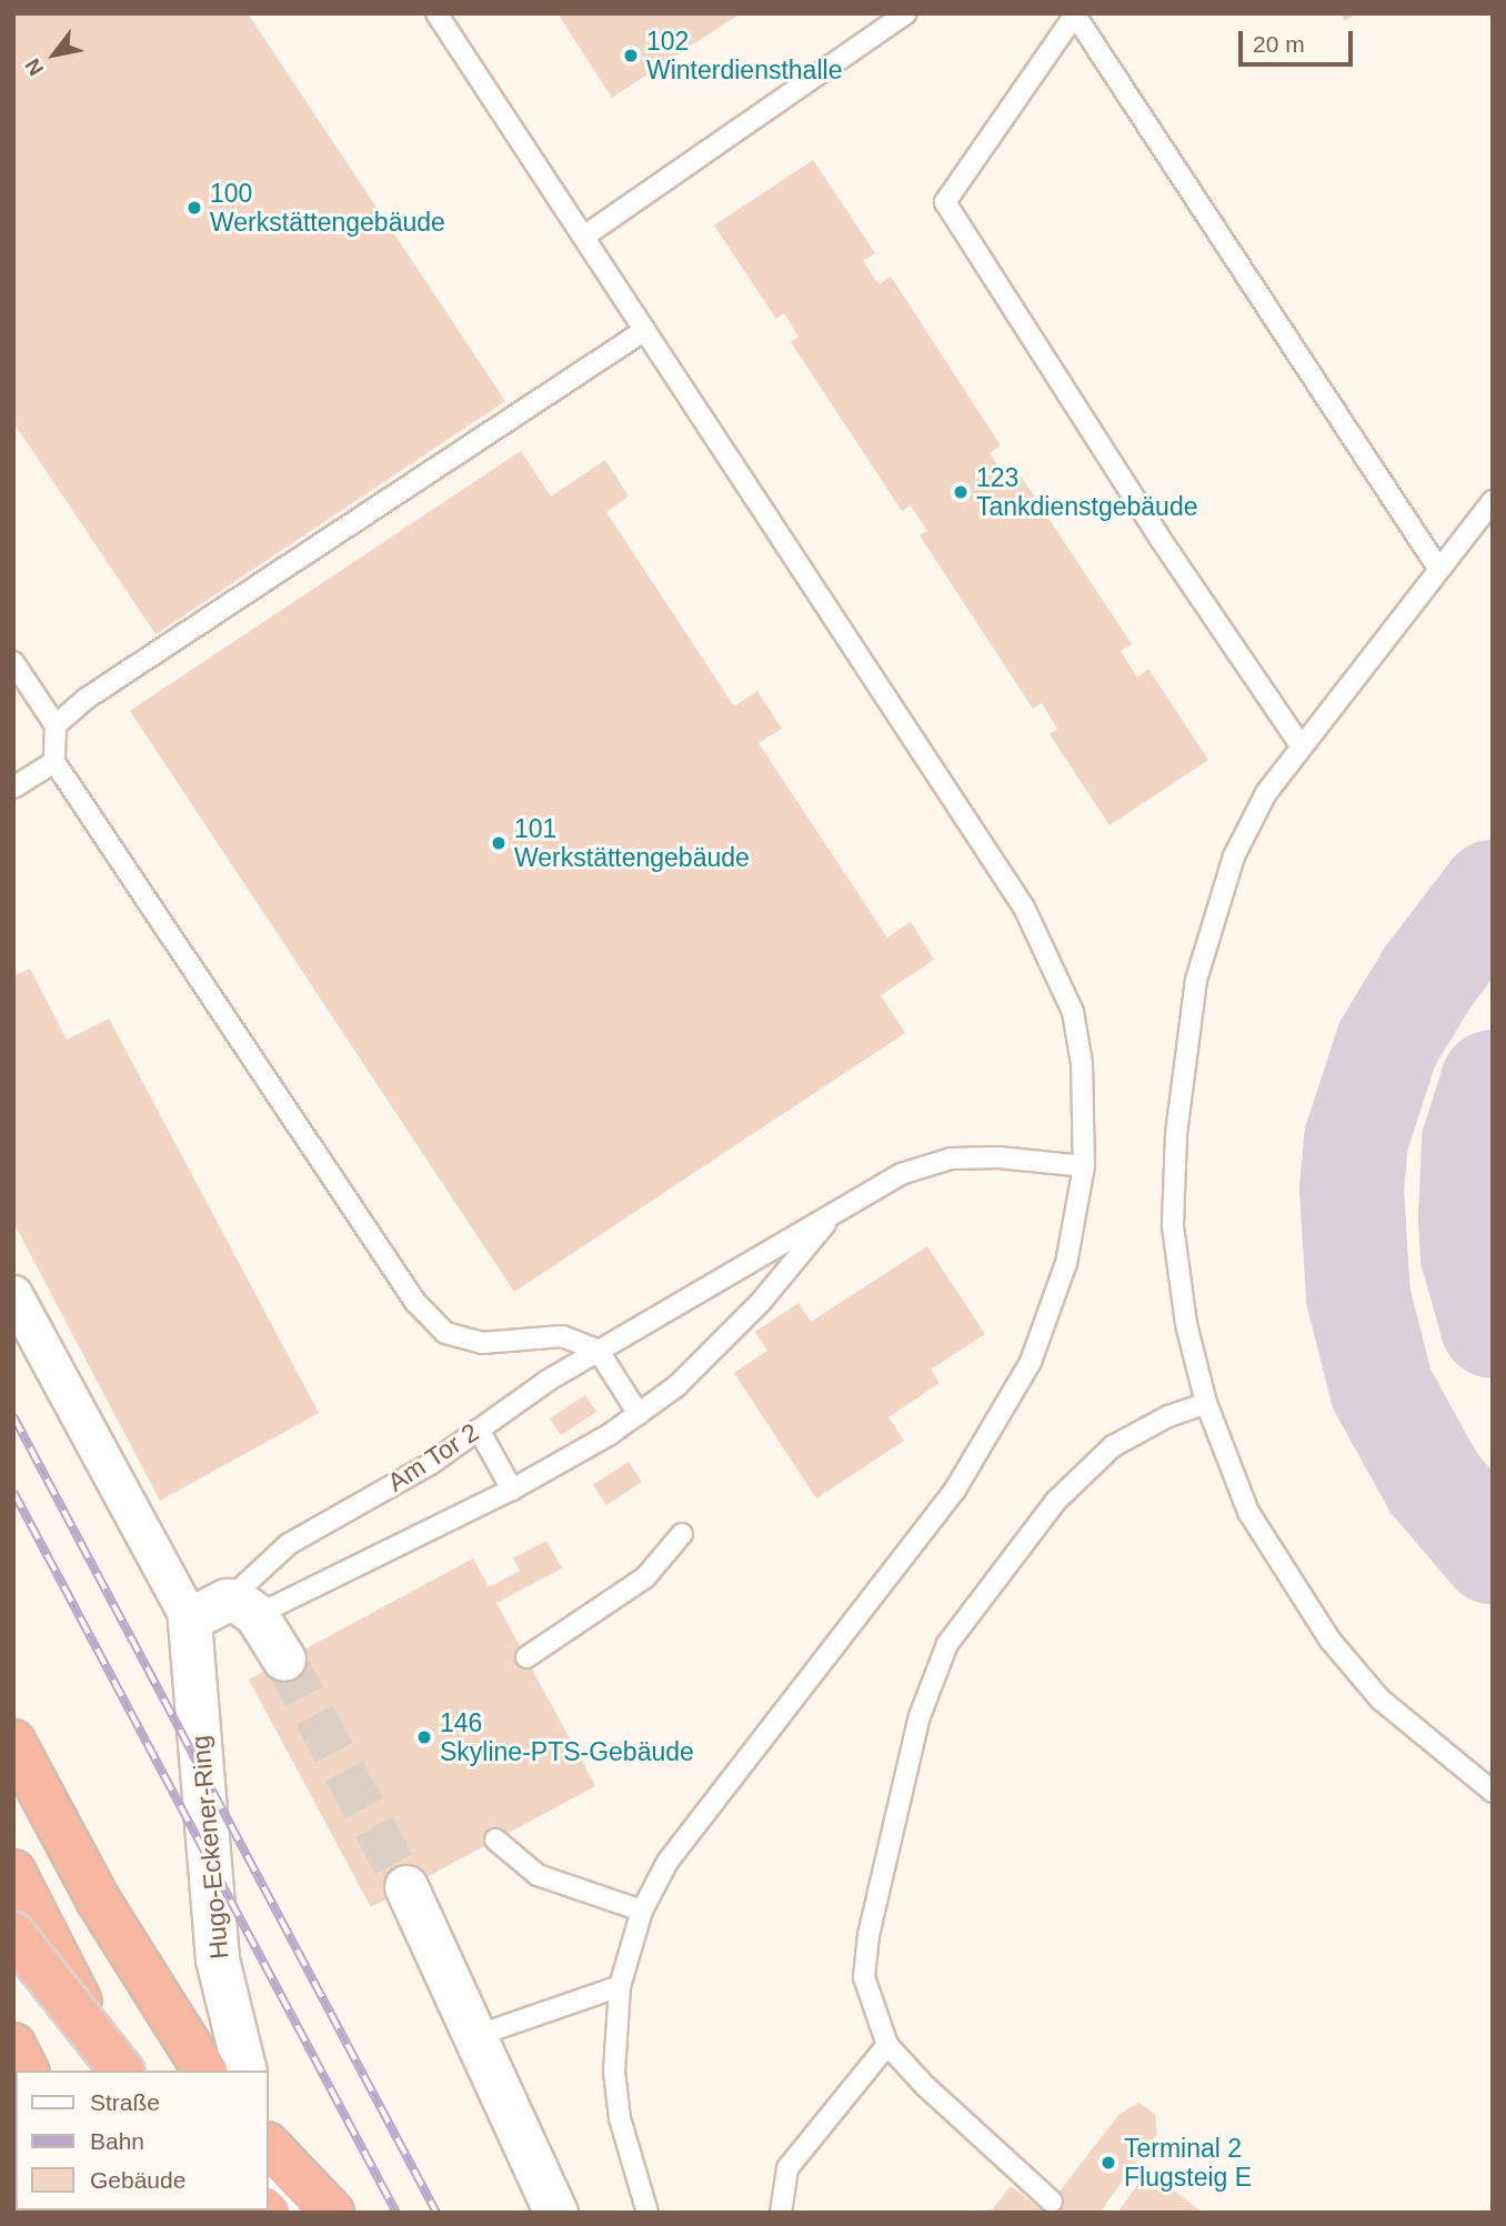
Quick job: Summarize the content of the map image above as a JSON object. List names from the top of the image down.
{
  "streets": {
    "street": ["Hugo-Eckener-Ring"],
    "lane": ["Am Tor 2"]
  },
  "crossings": [
    ["Am Tor 2", "Hugo-Eckener-Ring"]
  ],
  "places": [
    "102 Winterdiensthalle",
    "100 Werkstättengebäude",
    "123 Tankdienstgebäude",
    "101 Werkstättengebäude",
    "146 Skyline-PTS-Gebäude",
    "Terminal 2 Flugsteig E"
  ],
  "legend": ["Straße", "Bahn", "Gebäude"],
  "scale_bar": "20 m",
  "north": "bottom left"
}
